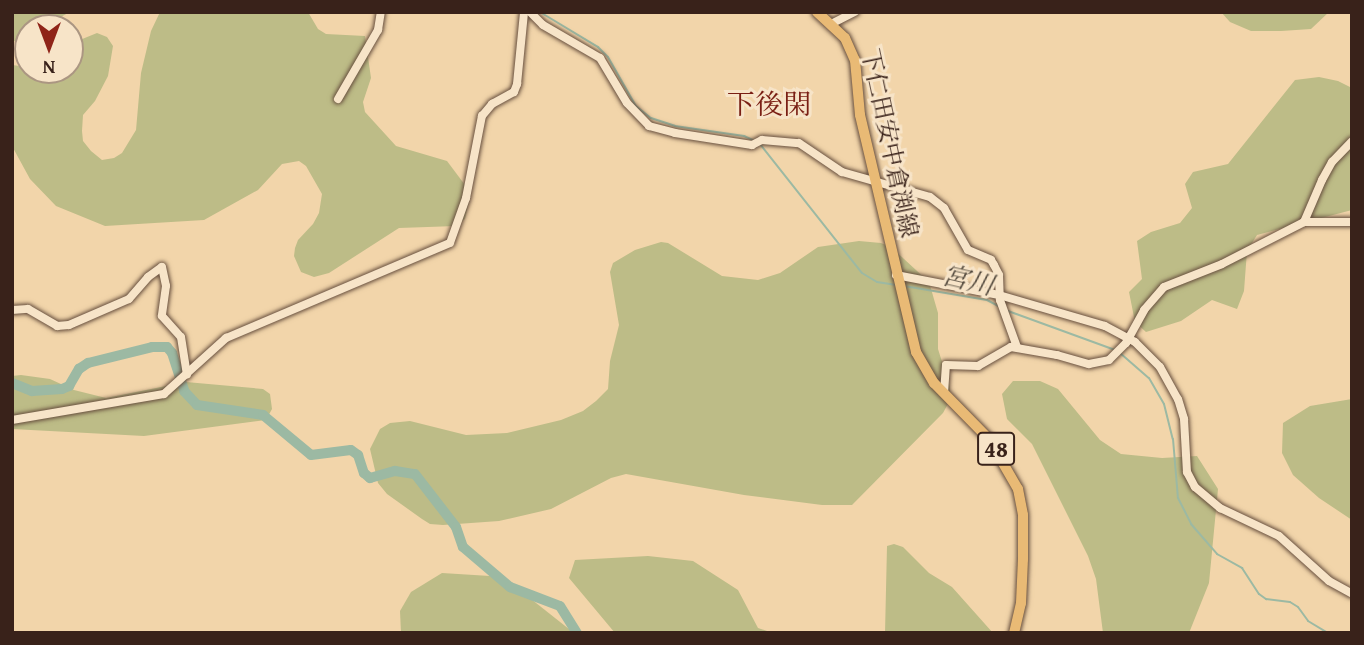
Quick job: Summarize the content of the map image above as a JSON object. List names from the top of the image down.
{
  "streets": {
    "main road": ["下仁田安中倉渕線", "48"]
  },
  "districts": ["下後閑"],
  "water": ["宮川"],
  "north": "bottom"
}
